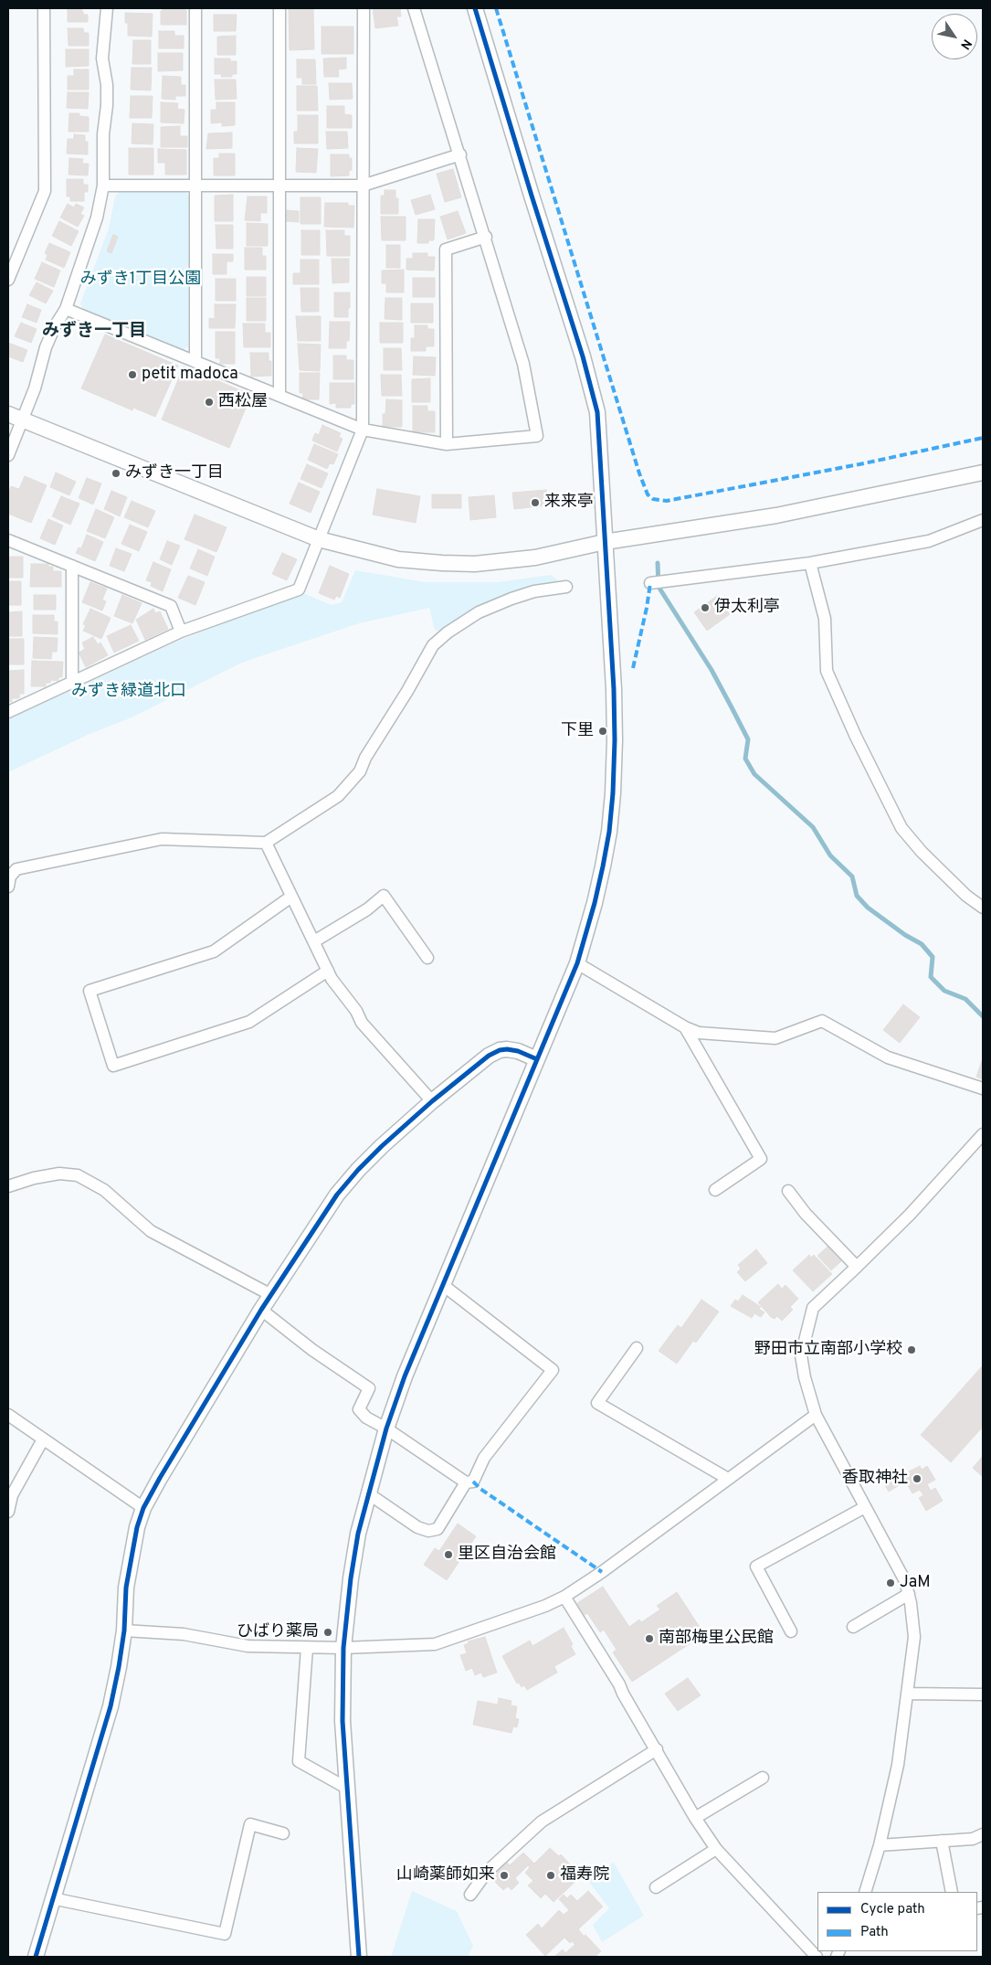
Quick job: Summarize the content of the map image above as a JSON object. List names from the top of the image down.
{
  "districts": ["みずき一丁目"],
  "parks": ["みずき1丁目公園", "みずき緑道北口"],
  "places": [
    "petit madoca",
    "西松屋",
    "みずき一丁目",
    "来来亭",
    "伊太利亭",
    "下里",
    "野田市立南部小学校",
    "香取神社",
    "里区自治会館",
    "JaM",
    "ひばり薬局",
    "南部梅里公民館",
    "山崎薬師如来",
    "福寿院"
  ],
  "legend": ["Cycle path", "Path"],
  "north": "bottom right"
}
